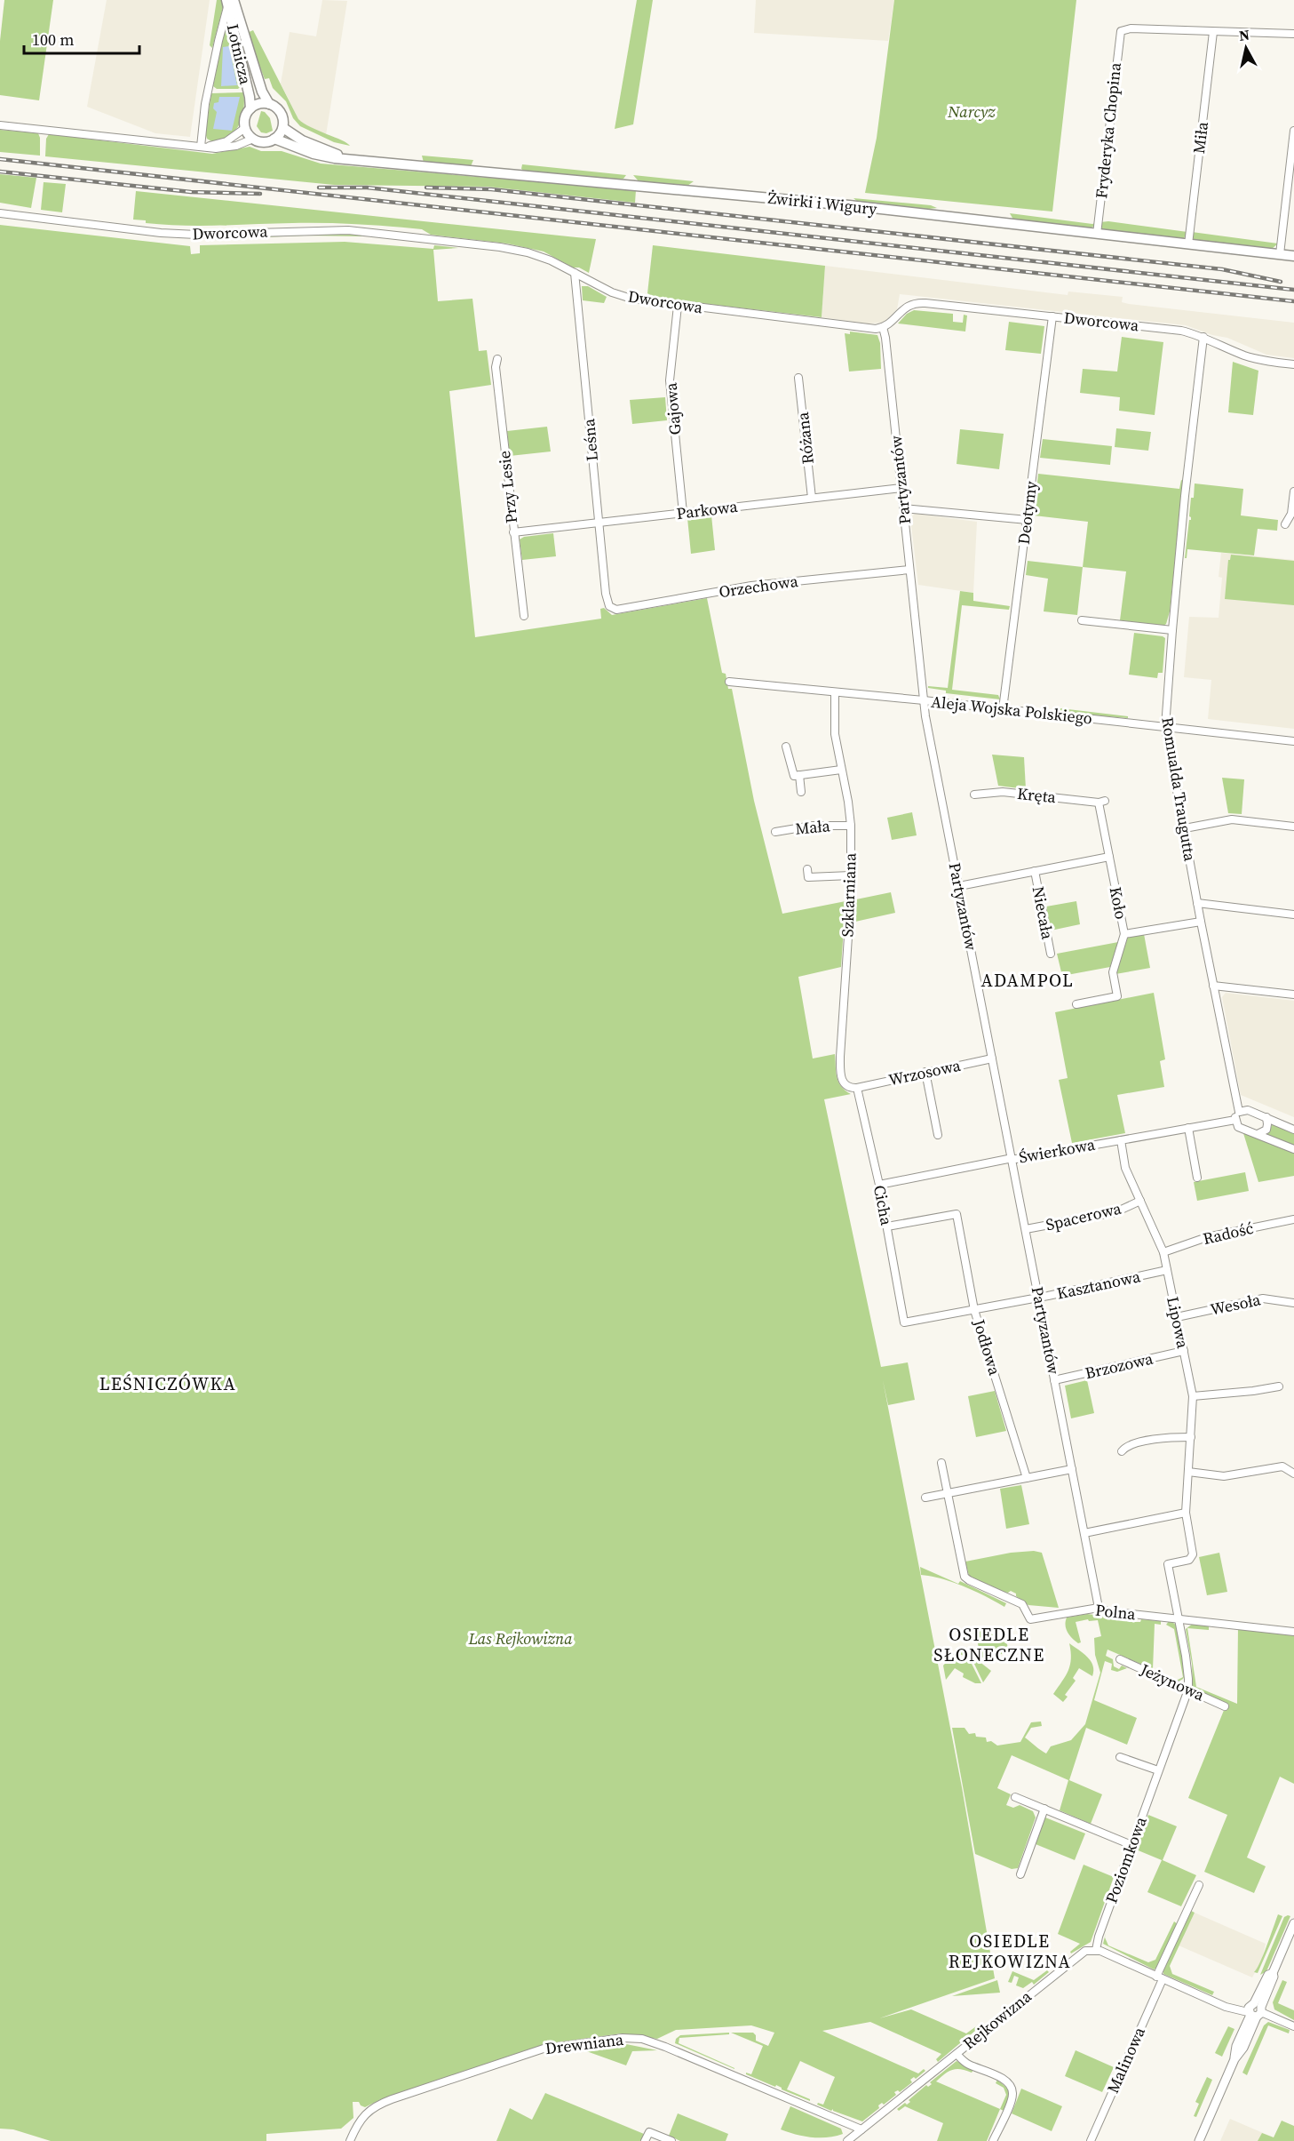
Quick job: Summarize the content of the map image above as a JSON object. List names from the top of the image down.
{
  "streets": {
    "main road": ["Lotnicza", "Żwirki i Wigury"],
    "street": [
      "Fryderyka Chopina",
      "Miła",
      "Dworcowa",
      "Gajowa",
      "Różana",
      "Leśna",
      "Partyzantów",
      "Przy Lesie",
      "Parkowa",
      "Deotymy",
      "Orzechowa",
      "Aleja Wojska Polskiego",
      "Romualda Traugutta",
      "Kręta",
      "Mała",
      "Szklarniana",
      "Koło",
      "Niecała",
      "Wrzosowa",
      "Świerkowa",
      "Cicha",
      "Spacerowa",
      "Radość",
      "Kasztanowa",
      "Wesoła",
      "Lipowa",
      "Jodłowa",
      "Brzozowa",
      "Polna",
      "Jeżynowa",
      "Poziomkowa",
      "Rejkowizna",
      "Drewniana",
      "Malinowa"
    ]
  },
  "crossings": [
    ["Lotnicza", "Żwirki i Wigury"],
    ["Fryderyka Chopina", "Miła"],
    ["Fryderyka Chopina", "Żwirki i Wigury"],
    ["Miła", "Żwirki i Wigury"],
    ["Dworcowa", "Gajowa"],
    ["Dworcowa", "Leśna"],
    ["Dworcowa", "Partyzantów"],
    ["Dworcowa", "Deotymy"],
    ["Dworcowa", "Romualda Traugutta"],
    ["Gajowa", "Parkowa"],
    ["Różana", "Parkowa"],
    ["Leśna", "Parkowa"],
    ["Leśna", "Orzechowa"],
    ["Partyzantów", "Parkowa"],
    ["Partyzantów", "Orzechowa"],
    ["Partyzantów", "Aleja Wojska Polskiego"],
    ["Partyzantów", "Wrzosowa"],
    ["Partyzantów", "Świerkowa"],
    ["Partyzantów", "Spacerowa"],
    ["Partyzantów", "Kasztanowa"],
    ["Partyzantów", "Brzozowa"],
    ["Partyzantów", "Polna"],
    ["Przy Lesie", "Parkowa"],
    ["Deotymy", "Aleja Wojska Polskiego"],
    ["Aleja Wojska Polskiego", "Romualda Traugutta"],
    ["Aleja Wojska Polskiego", "Szklarniana"],
    ["Romualda Traugutta", "Koło"],
    ["Kręta", "Koło"],
    ["Mała", "Szklarniana"],
    ["Szklarniana", "Wrzosowa"],
    ["Szklarniana", "Cicha"],
    ["Wrzosowa", "Cicha"],
    ["Świerkowa", "Cicha"],
    ["Świerkowa", "Lipowa"],
    ["Cicha", "Kasztanowa"],
    ["Cicha", "Jodłowa"],
    ["Spacerowa", "Lipowa"],
    ["Radość", "Lipowa"],
    ["Kasztanowa", "Lipowa"],
    ["Kasztanowa", "Jodłowa"],
    ["Wesoła", "Lipowa"],
    ["Lipowa", "Brzozowa"],
    ["Lipowa", "Polna"],
    ["Lipowa", "Poziomkowa"],
    ["Polna", "Poziomkowa"],
    ["Jeżynowa", "Poziomkowa"],
    ["Poziomkowa", "Rejkowizna"],
    ["Rejkowizna", "Drewniana"]
  ],
  "districts": [
    "ADAMPOL",
    "LEŚNICZÓWKA",
    "OSIEDLE SŁONECZNE",
    "OSIEDLE REJKOWIZNA"
  ],
  "parks": ["Narcyz", "Las Rejkowizna"],
  "scale_bar": "100 m",
  "north": "top"
}
